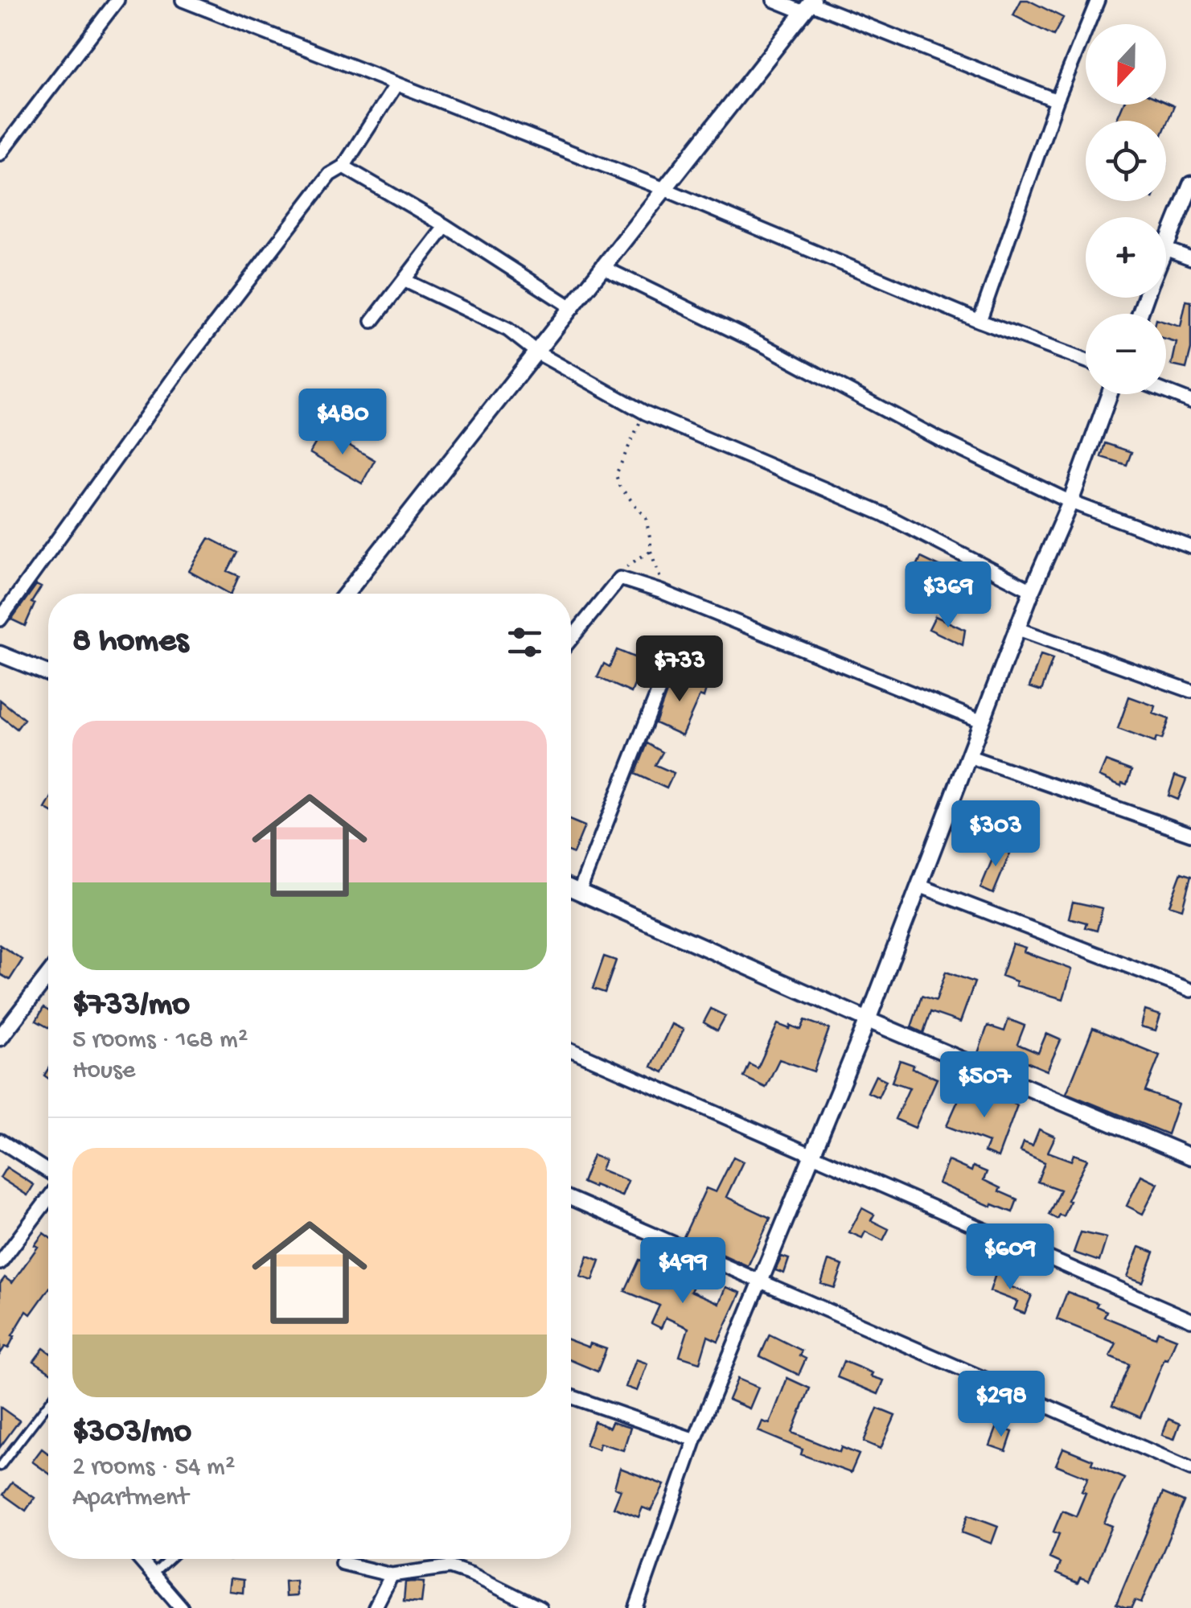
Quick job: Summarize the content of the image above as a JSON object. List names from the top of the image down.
{
  "north": "bottom",
  "page": {
    "map_buttons": ["+", "−"],
    "price": [
      "$480",
      "$369",
      "$733",
      "$303",
      "$507",
      "$609",
      "$499",
      "$298"
    ],
    "heading": "8 homes",
    "list": [
      {
        "name": "$733/mo",
        "note": "5 rooms · 168 m² · House"
      },
      {
        "name": "$303/mo",
        "note": "2 rooms · 54 m² · Apartment"
      }
    ]
  }
}
